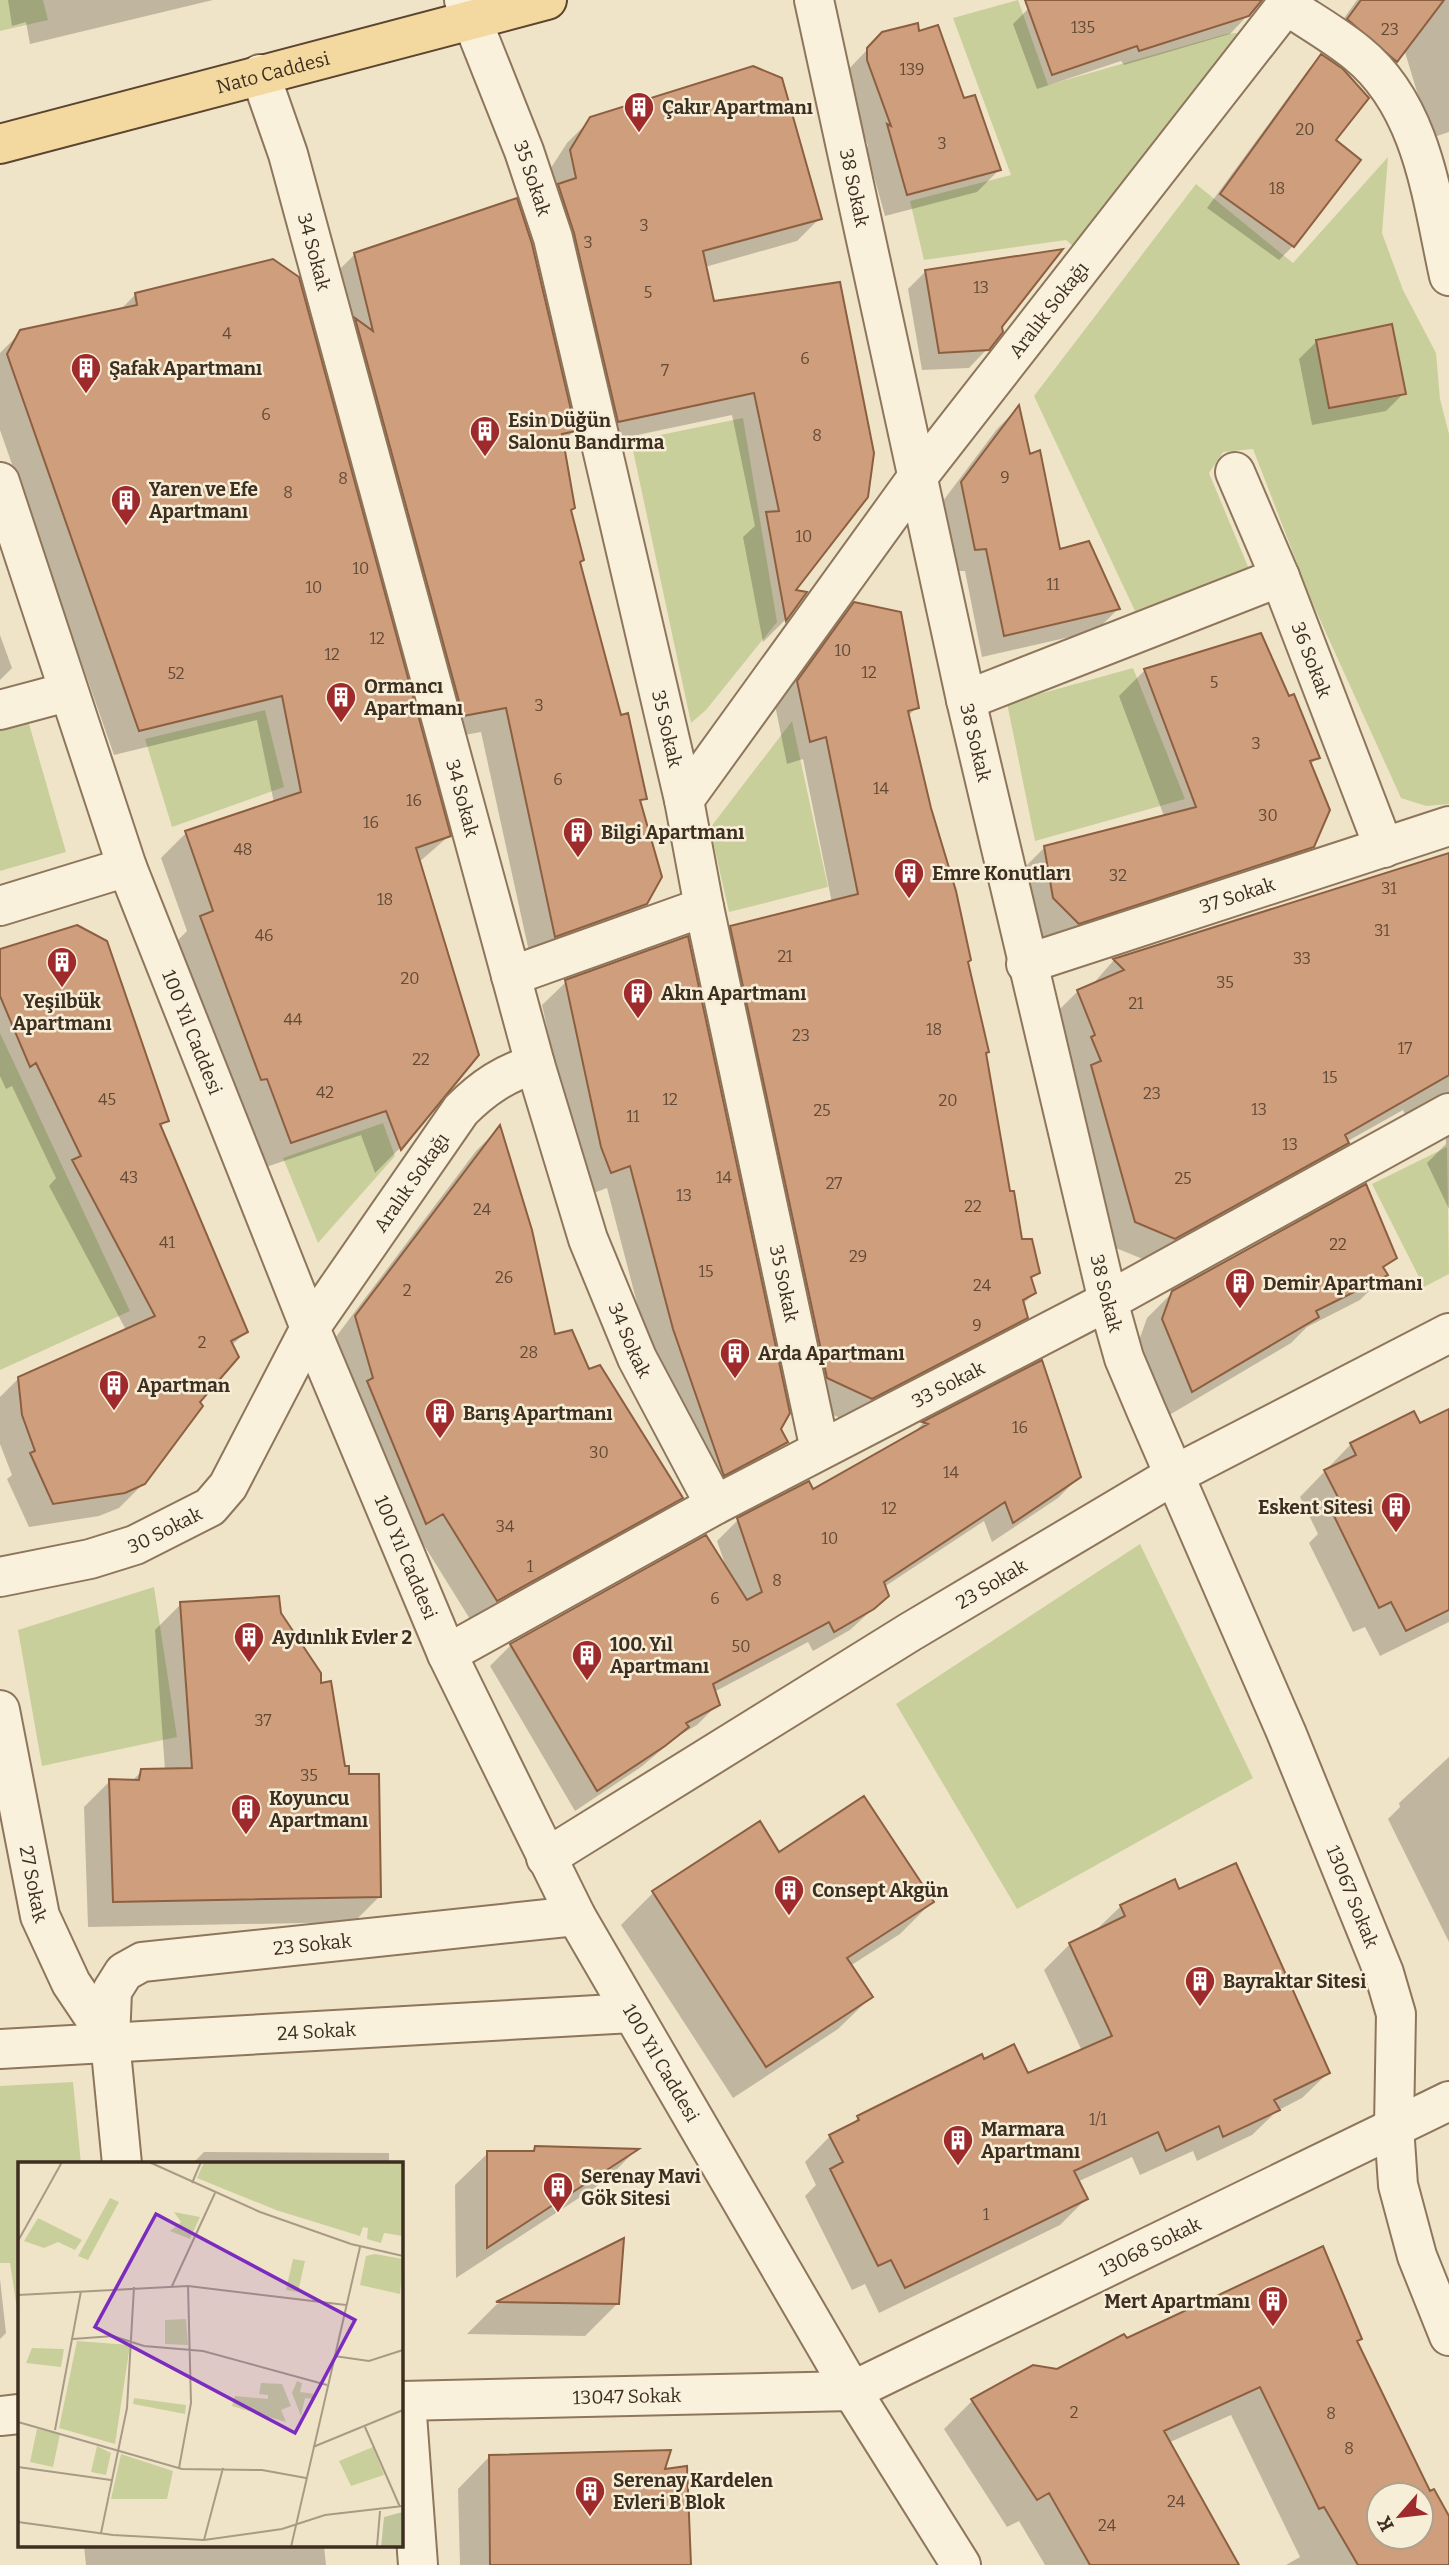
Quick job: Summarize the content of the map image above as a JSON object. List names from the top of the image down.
{
  "streets": {
    "main road": ["Nato Caddesi"],
    "street": [
      "35 Sokak",
      "38 Sokak",
      "34 Sokak",
      "Aralık Sokağı",
      "36 Sokak",
      "37 Sokak",
      "100 Yıl Caddesi",
      "33 Sokak",
      "30 Sokak",
      "23 Sokak",
      "27 Sokak",
      "13067 Sokak",
      "24 Sokak",
      "13068 Sokak",
      "13047 Sokak"
    ]
  },
  "crossings": [
    ["Nato Caddesi", "35 Sokak"],
    ["Nato Caddesi", "34 Sokak"],
    ["35 Sokak", "Aralık Sokağı"],
    ["35 Sokak", "33 Sokak"],
    ["38 Sokak", "Aralık Sokağı"],
    ["38 Sokak", "37 Sokak"],
    ["38 Sokak", "33 Sokak"],
    ["38 Sokak", "23 Sokak"],
    ["38 Sokak", "13067 Sokak"],
    ["34 Sokak", "Aralık Sokağı"],
    ["34 Sokak", "33 Sokak"],
    ["Aralık Sokağı", "100 Yıl Caddesi"],
    ["Aralık Sokağı", "30 Sokak"],
    ["36 Sokak", "37 Sokak"],
    ["100 Yıl Caddesi", "33 Sokak"],
    ["100 Yıl Caddesi", "30 Sokak"],
    ["100 Yıl Caddesi", "23 Sokak"],
    ["100 Yıl Caddesi", "24 Sokak"],
    ["100 Yıl Caddesi", "13068 Sokak"],
    ["100 Yıl Caddesi", "13047 Sokak"],
    ["23 Sokak", "27 Sokak"],
    ["23 Sokak", "13067 Sokak"],
    ["23 Sokak", "24 Sokak"],
    ["27 Sokak", "24 Sokak"],
    ["13067 Sokak", "13068 Sokak"],
    ["13068 Sokak", "13047 Sokak"]
  ],
  "places": {
    "building": [
      "Çakır Apartmanı",
      "Şafak Apartmanı",
      "Esin Düğün Salonu Bandırma",
      "Yaren ve Efe Apartmanı",
      "Ormancı Apartmanı",
      "Bilgi Apartmanı",
      "Emre Konutları",
      "Yeşilbük Apartmanı",
      "Akın Apartmanı",
      "Demir Apartmanı",
      "Arda Apartmanı",
      "Apartman",
      "Barış Apartmanı",
      "Eskent Sitesi",
      "Aydınlık Evler 2",
      "100. Yıl Apartmanı",
      "Koyuncu Apartmanı",
      "Consept Akgün",
      "Bayraktar Sitesi",
      "Marmara Apartmanı",
      "Serenay Mavi Gök Sitesi",
      "Mert Apartmanı",
      "Serenay Kardelen Evleri B Blok"
    ]
  },
  "house_numbers": [
    "135",
    "23",
    "139",
    "20",
    "3",
    "18",
    "3",
    "3",
    "13",
    "5",
    "4",
    "6",
    "7",
    "6",
    "8",
    "9",
    "8",
    "8",
    "10",
    "10",
    "11",
    "10",
    "12",
    "10",
    "12",
    "12",
    "52",
    "5",
    "3",
    "3",
    "6",
    "14",
    "16",
    "30",
    "16",
    "48",
    "32",
    "31",
    "18",
    "31",
    "46",
    "21",
    "33",
    "20",
    "35",
    "21",
    "44",
    "18",
    "23",
    "17",
    "22",
    "15",
    "42",
    "23",
    "45",
    "12",
    "20",
    "13",
    "25",
    "11",
    "13",
    "43",
    "14",
    "25",
    "27",
    "13",
    "22",
    "24",
    "41",
    "22",
    "29",
    "15",
    "26",
    "24",
    "2",
    "9",
    "2",
    "28",
    "16",
    "30",
    "14",
    "12",
    "34",
    "10",
    "1",
    "8",
    "6",
    "50",
    "37",
    "35",
    "1/1",
    "1",
    "2",
    "8",
    "8",
    "24",
    "24"
  ],
  "north": "bottom left"
}
